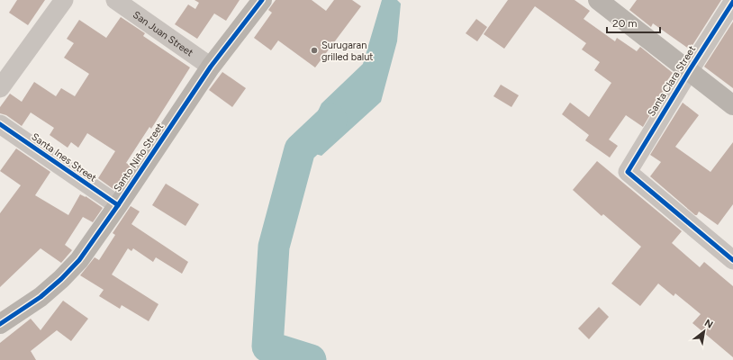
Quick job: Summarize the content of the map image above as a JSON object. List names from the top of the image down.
{
  "streets": {
    "street": [
      "San Juan Street",
      "Santa Clara Street",
      "Santa Ines Street",
      "Santo Niño Street"
    ]
  },
  "crossings": [
    ["San Juan Street", "Santo Niño Street"],
    ["Santa Ines Street", "Santo Niño Street"]
  ],
  "places": ["Surugaran grilled balut"],
  "scale_bar": "20 m",
  "north": "top right"
}
